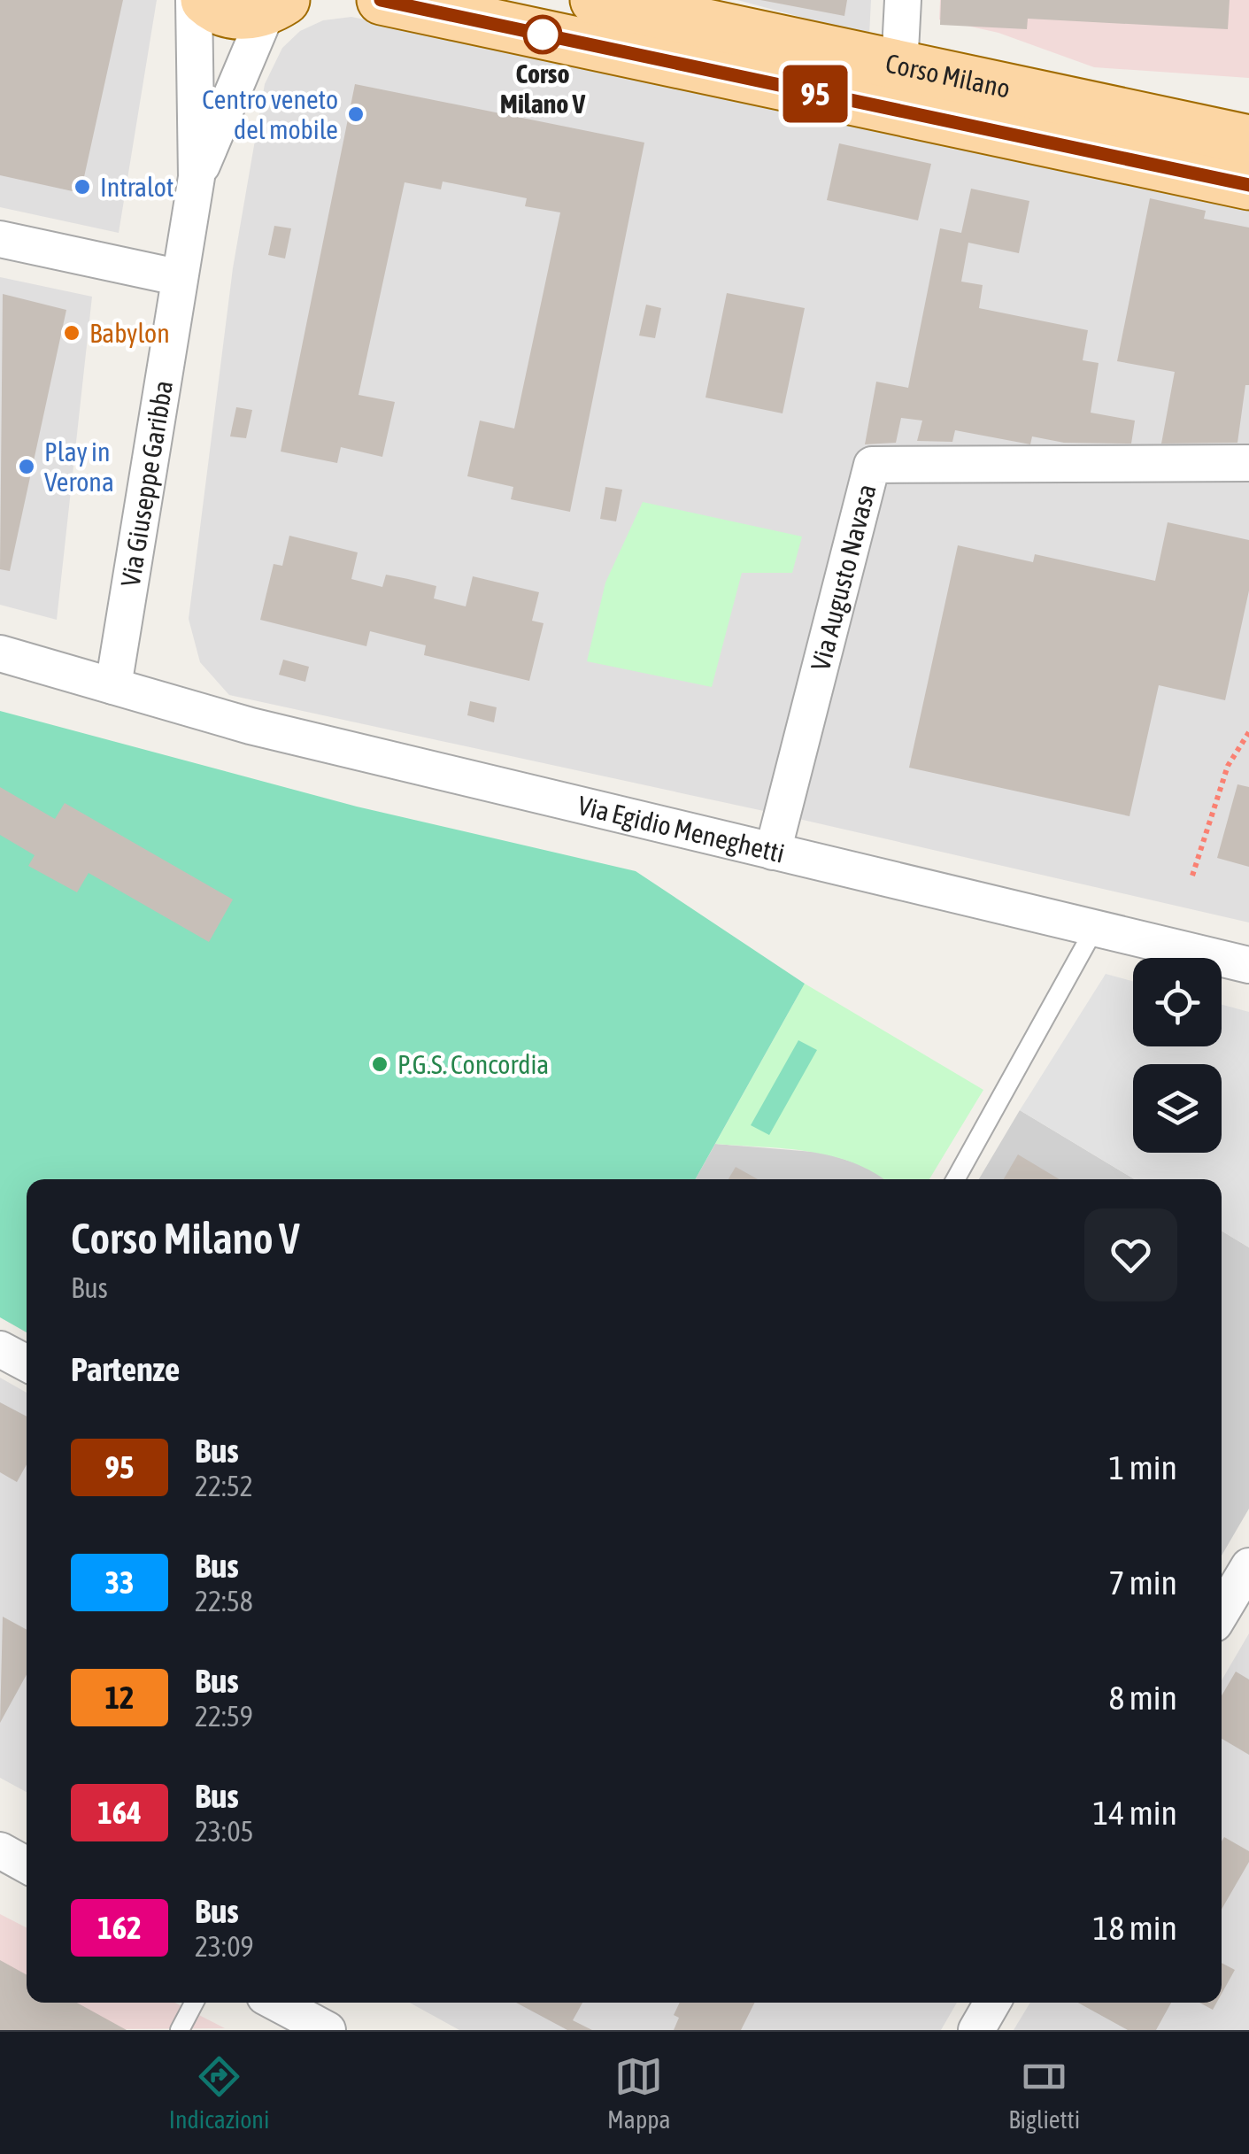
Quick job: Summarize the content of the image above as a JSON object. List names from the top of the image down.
{
  "streets": {
    "main road": ["Corso Milano"],
    "street": ["Via Giuseppe Garibba", "Via Augusto Navasa", "Via Egidio Meneghetti"]
  },
  "crossings": [
    ["Via Giuseppe Garibba", "Via Egidio Meneghetti"],
    ["Via Augusto Navasa", "Via Egidio Meneghetti"]
  ],
  "places": [
    "Corso Milano V",
    "Centro veneto del mobile",
    "Intralot",
    "Babylon",
    "Play in Verona",
    "P.G.S. Concordia"
  ],
  "lines": ["bus line 95"],
  "page": {
    "on_map": "95",
    "heading": [
      ["Corso Milano V", "Bus"],
      "Partenze"
    ],
    "list": [
      {
        "mark": "95",
        "name": "Bus",
        "note": "22:52",
        "value": "1 min"
      },
      {
        "mark": "33",
        "name": "Bus",
        "note": "22:58",
        "value": "7 min"
      },
      {
        "mark": "12",
        "name": "Bus",
        "note": "22:59",
        "value": "8 min"
      },
      {
        "mark": "164",
        "name": "Bus",
        "note": "23:05",
        "value": "14 min"
      },
      {
        "mark": "162",
        "name": "Bus",
        "note": "23:09",
        "value": "18 min"
      }
    ],
    "tabs": ["Indicazioni", "Mappa", "Biglietti"]
  }
}
